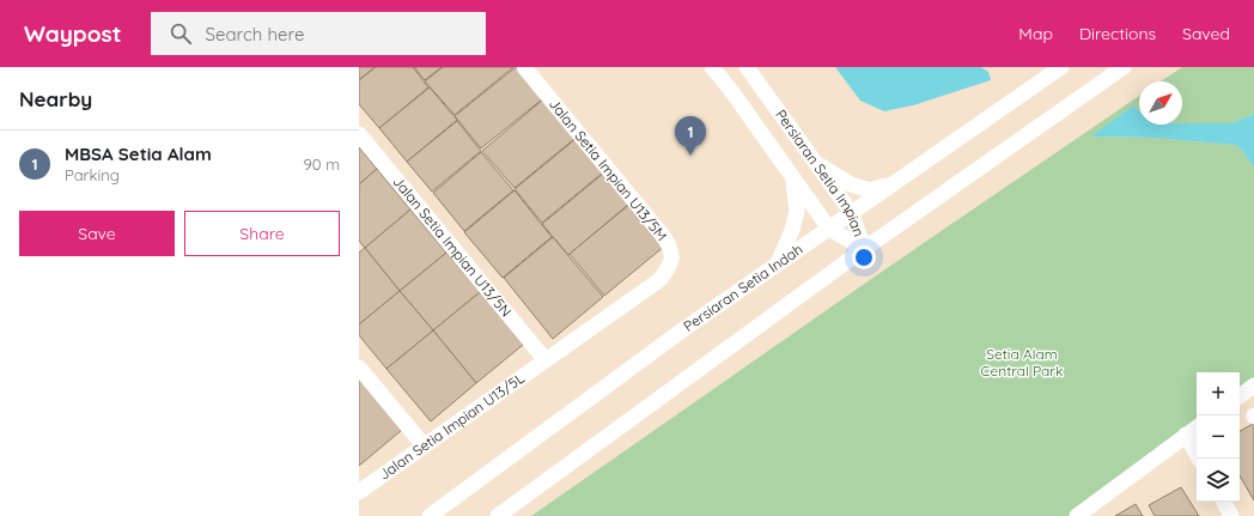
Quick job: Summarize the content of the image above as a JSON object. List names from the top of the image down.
{
  "streets": {
    "street": [
      "Jalan Setia Impian U13/5M",
      "Persiaran Setia Impian",
      "Jalan Setia Impian U13/5N",
      "Persiaran Setia Indah",
      "Jalan Setia Impian U13/5L"
    ]
  },
  "crossings": [
    ["Jalan Setia Impian U13/5M", "Jalan Setia Impian U13/5N"],
    ["Jalan Setia Impian U13/5M", "Jalan Setia Impian U13/5L"],
    ["Persiaran Setia Impian", "Persiaran Setia Indah"],
    ["Jalan Setia Impian U13/5N", "Jalan Setia Impian U13/5L"]
  ],
  "parks": ["Setia Alam Central Park"],
  "north": "top right",
  "page": {
    "header": "Waypost",
    "search": "Search here",
    "nav": ["Map", "Directions", "Saved"],
    "heading": "Nearby",
    "pins": "1",
    "list": [
      {
        "mark": "1",
        "name": "MBSA Setia Alam",
        "note": "Parking",
        "value": "90 m"
      }
    ],
    "buttons": ["Save", "Share"],
    "map_buttons": ["+", "−"]
  }
}
